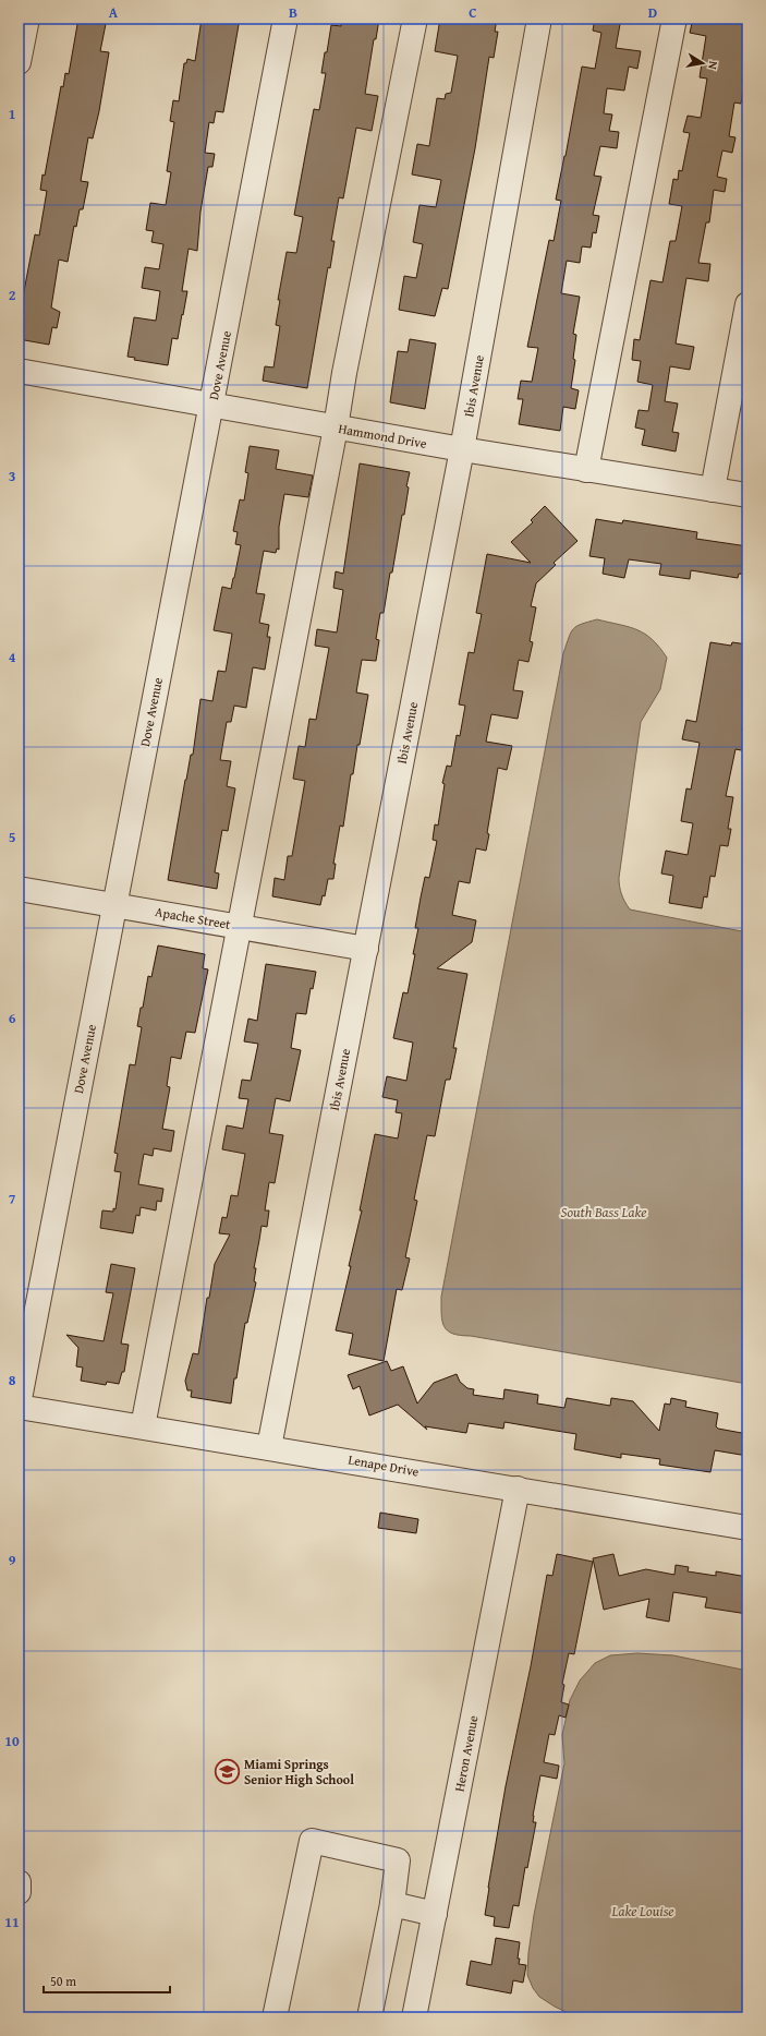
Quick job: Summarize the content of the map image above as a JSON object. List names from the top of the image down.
{
  "streets": {
    "street": [
      "Dove Avenue",
      "Ibis Avenue",
      "Hammond Drive",
      "Apache Street",
      "Lenape Drive",
      "Heron Avenue"
    ]
  },
  "crossings": [
    ["Dove Avenue", "Hammond Drive"],
    ["Dove Avenue", "Apache Street"],
    ["Dove Avenue", "Lenape Drive"],
    ["Ibis Avenue", "Hammond Drive"],
    ["Ibis Avenue", "Apache Street"],
    ["Ibis Avenue", "Lenape Drive"],
    ["Lenape Drive", "Heron Avenue"]
  ],
  "water": ["South Bass Lake", "Lake Louise"],
  "places": {
    "school or university": ["Miami Springs Senior High School"]
  },
  "scale_bar": "50 m",
  "north": "right",
  "grid": {
    "columns": [
      "A",
      "B",
      "C",
      "D"
    ],
    "rows": [
      "1",
      "2",
      "3",
      "4",
      "5",
      "6",
      "7",
      "8",
      "9",
      "10",
      "11"
    ]
  }
}
